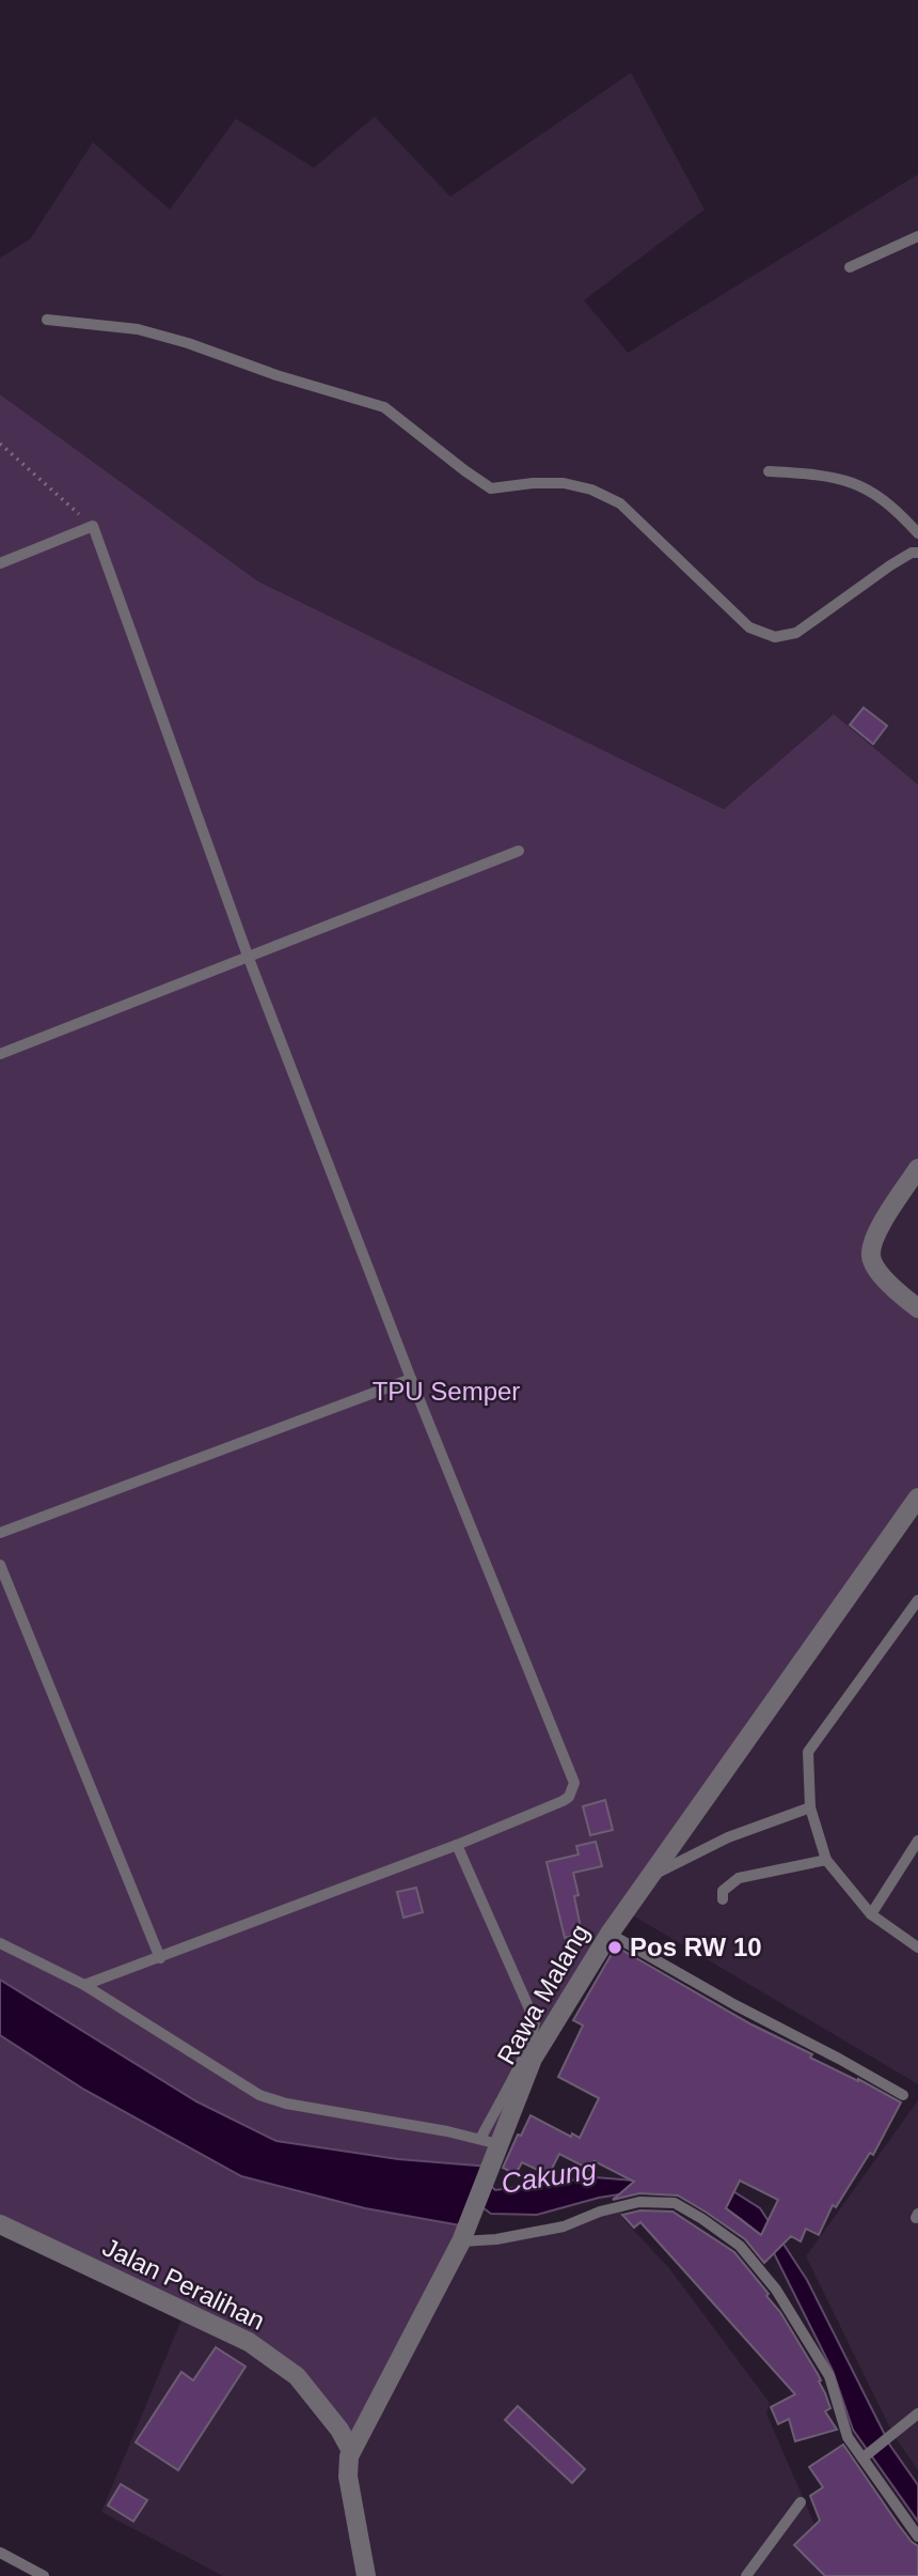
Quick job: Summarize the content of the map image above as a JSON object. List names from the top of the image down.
{
  "streets": {
    "street": ["Rawa Malang", "Jalan Peralihan"]
  },
  "crossings": [
    ["Rawa Malang", "Jalan Peralihan"]
  ],
  "water": ["Cakung"],
  "parks": ["TPU Semper"],
  "places": ["Pos RW 10"]
}
